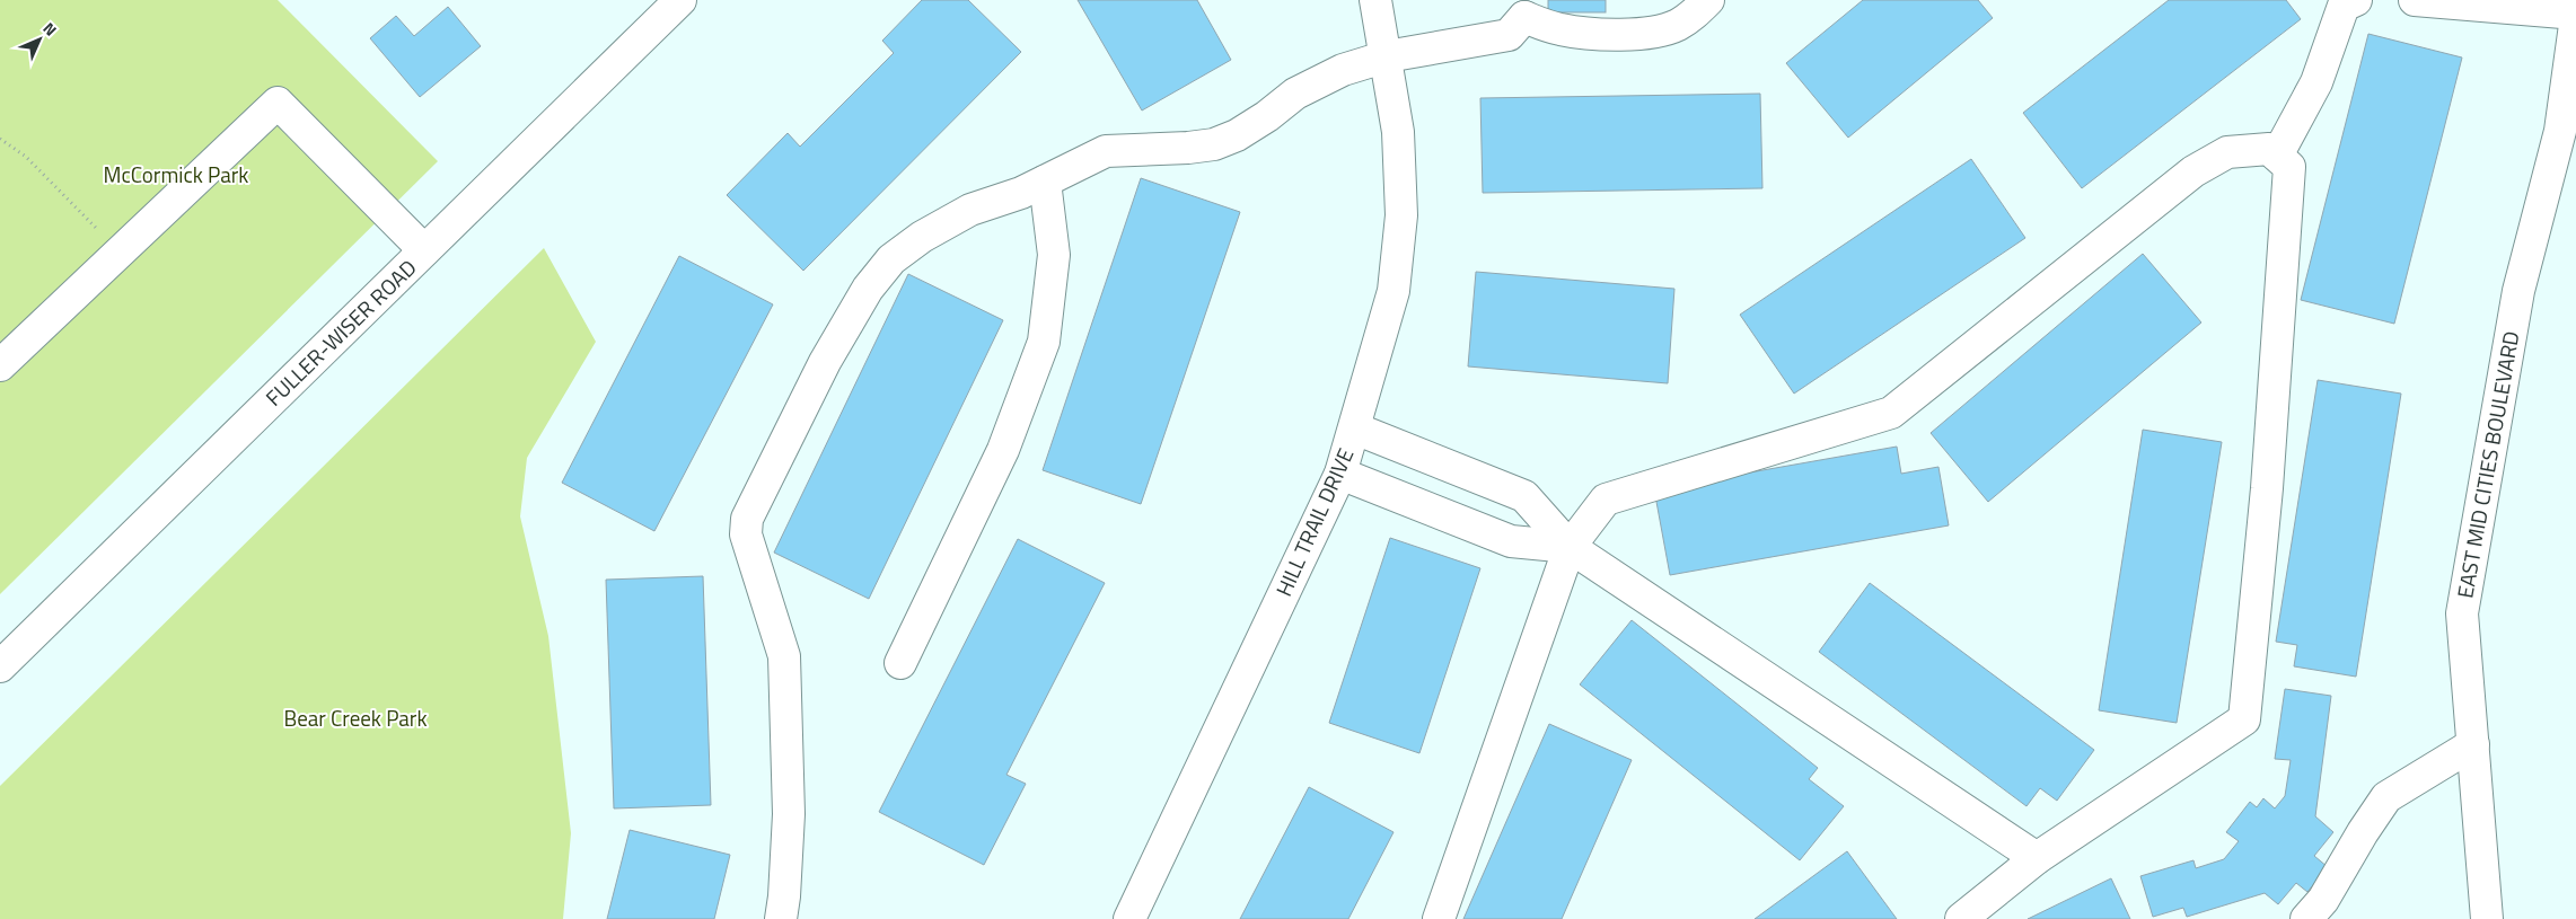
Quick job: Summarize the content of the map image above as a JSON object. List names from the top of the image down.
{
  "streets": {
    "street": ["FULLER-WISER ROAD", "EAST MID CITIES BOULEVARD", "HILL TRAIL DRIVE"]
  },
  "parks": ["McCormick Park", "Bear Creek Park"],
  "north": "top right"
}
